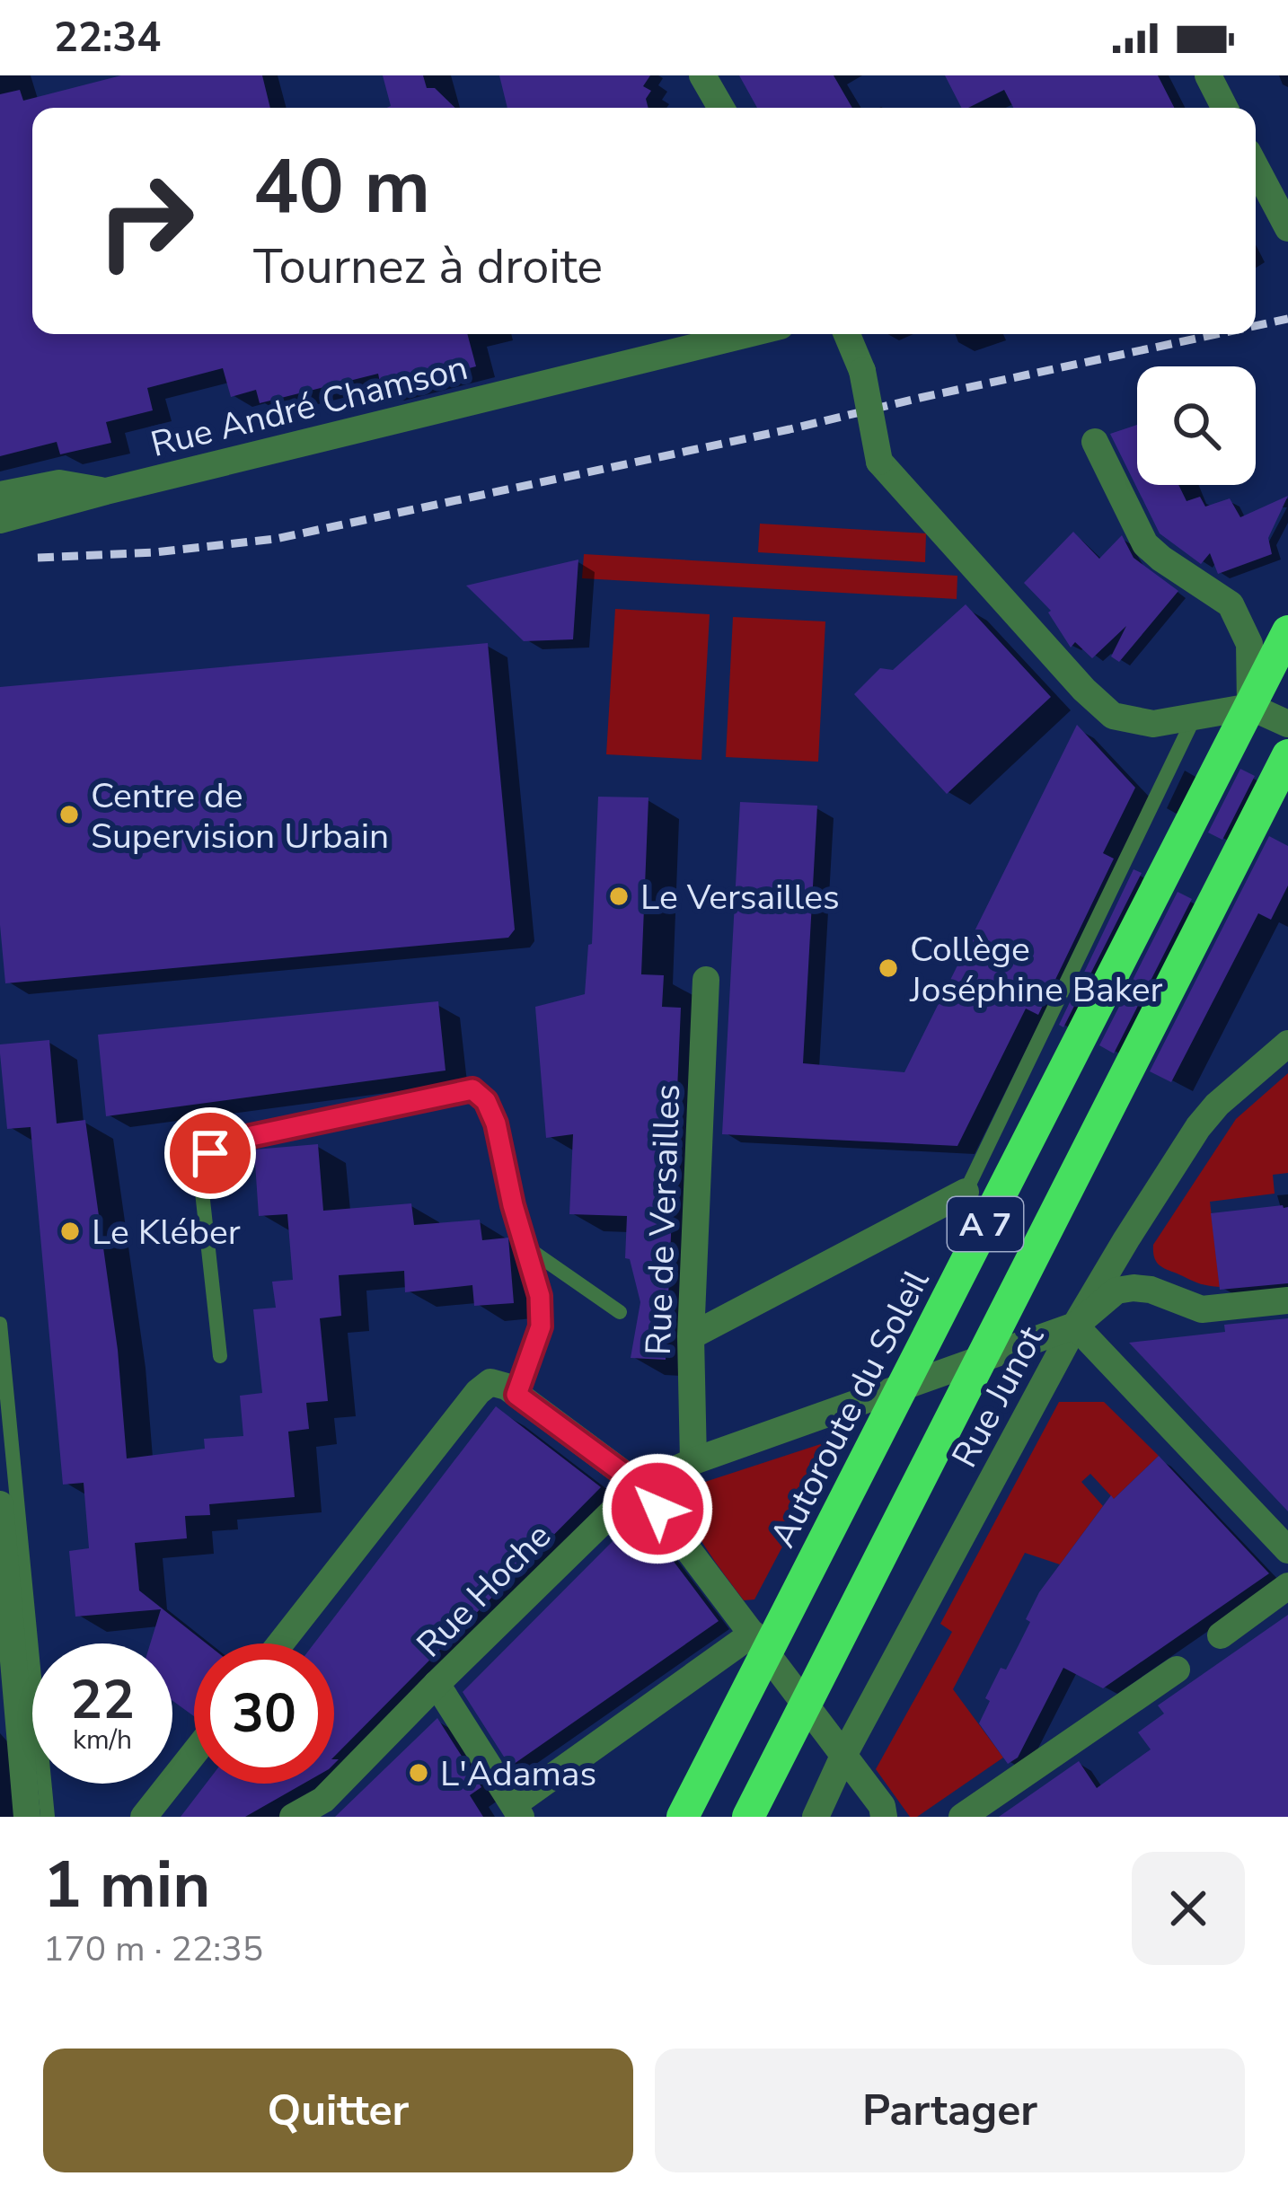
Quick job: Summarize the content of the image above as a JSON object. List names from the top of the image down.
{
  "streets": {
    "highway": ["A 7", "Autoroute du Soleil"],
    "street": [
      "Rue André Chamson",
      "Rue de Versailles",
      "Rue Junot",
      "Rue Hoche"
    ]
  },
  "crossings": [
    ["Rue de Versailles", "Rue Hoche"],
    ["Rue Junot", "Rue Hoche"]
  ],
  "places": [
    "Centre de Supervision Urbain",
    "Le Versailles",
    "Collège Joséphine Baker",
    "Le Kléber",
    "L'Adamas"
  ],
  "page": {
    "status": "22:34",
    "turn": ["40 m", "Tournez à droite"],
    "speed": "22 km/h",
    "limit": "30",
    "heading": ["1 min", "170 m · 22:35"],
    "buttons": ["Quitter", "Partager"]
  }
}
